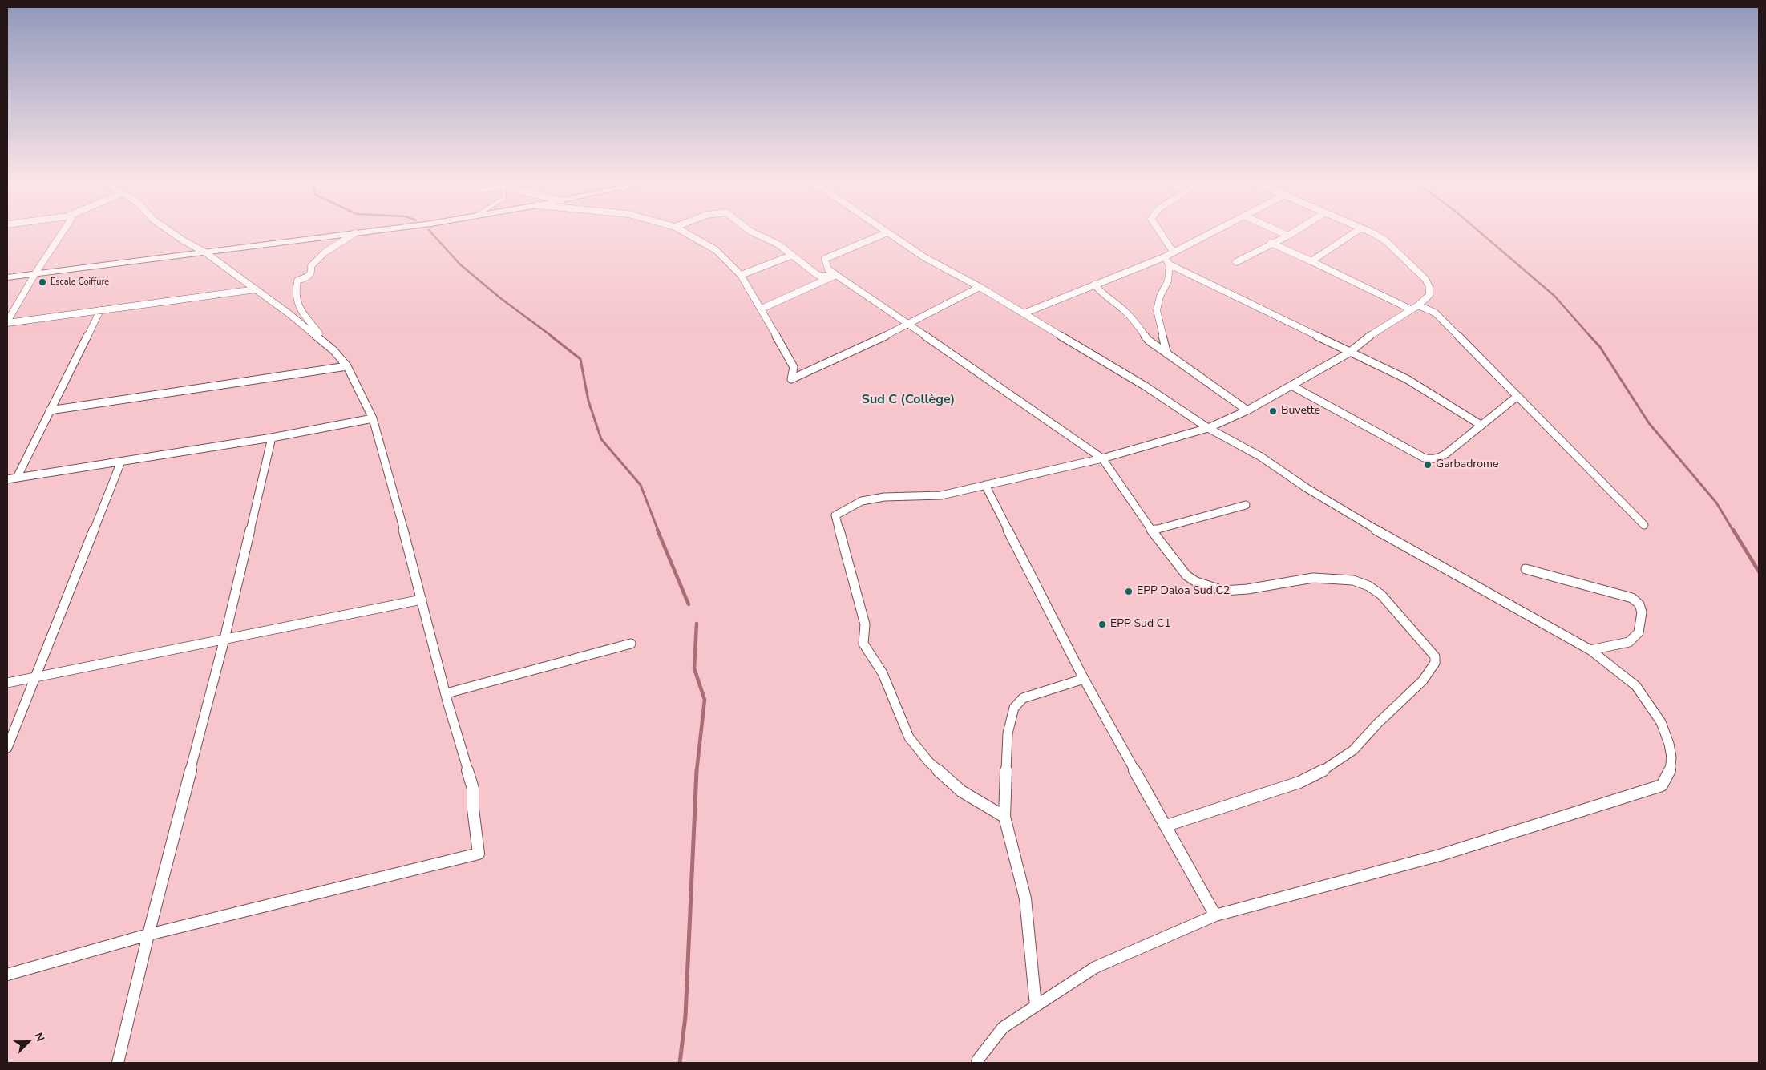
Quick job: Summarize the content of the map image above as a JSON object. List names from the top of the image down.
{
  "districts": ["Sud C (Collège)"],
  "places": [
    "Escale Coiffure",
    "Buvette",
    "Garbadrome",
    "EPP Daloa Sud C2",
    "EPP Sud C1"
  ],
  "north": "top right"
}
